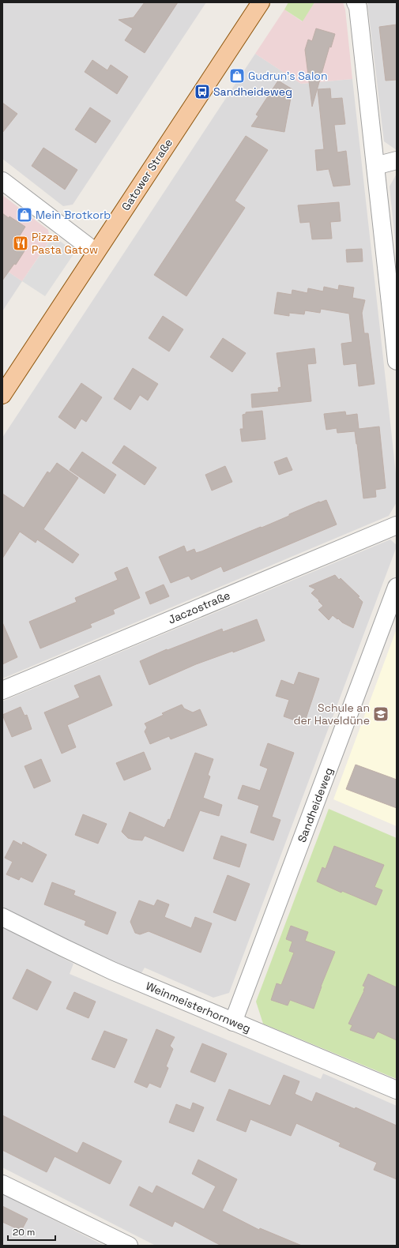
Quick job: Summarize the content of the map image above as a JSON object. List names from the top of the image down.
{
  "streets": {
    "main road": ["Gatower Straße"],
    "street": ["Jaczostraße", "Sandheideweg", "Weinmeisterhornweg"]
  },
  "crossings": [
    ["Sandheideweg", "Weinmeisterhornweg"]
  ],
  "places": {
    "shop": ["Gudrun's Salon", "Mein Brotkorb"],
    "bus stop": ["Sandheideweg"],
    "restaurant": ["Pizza Pasta Gatow"],
    "school or university": ["Schule an der Haveldüne"]
  },
  "scale_bar": "20 m"
}
